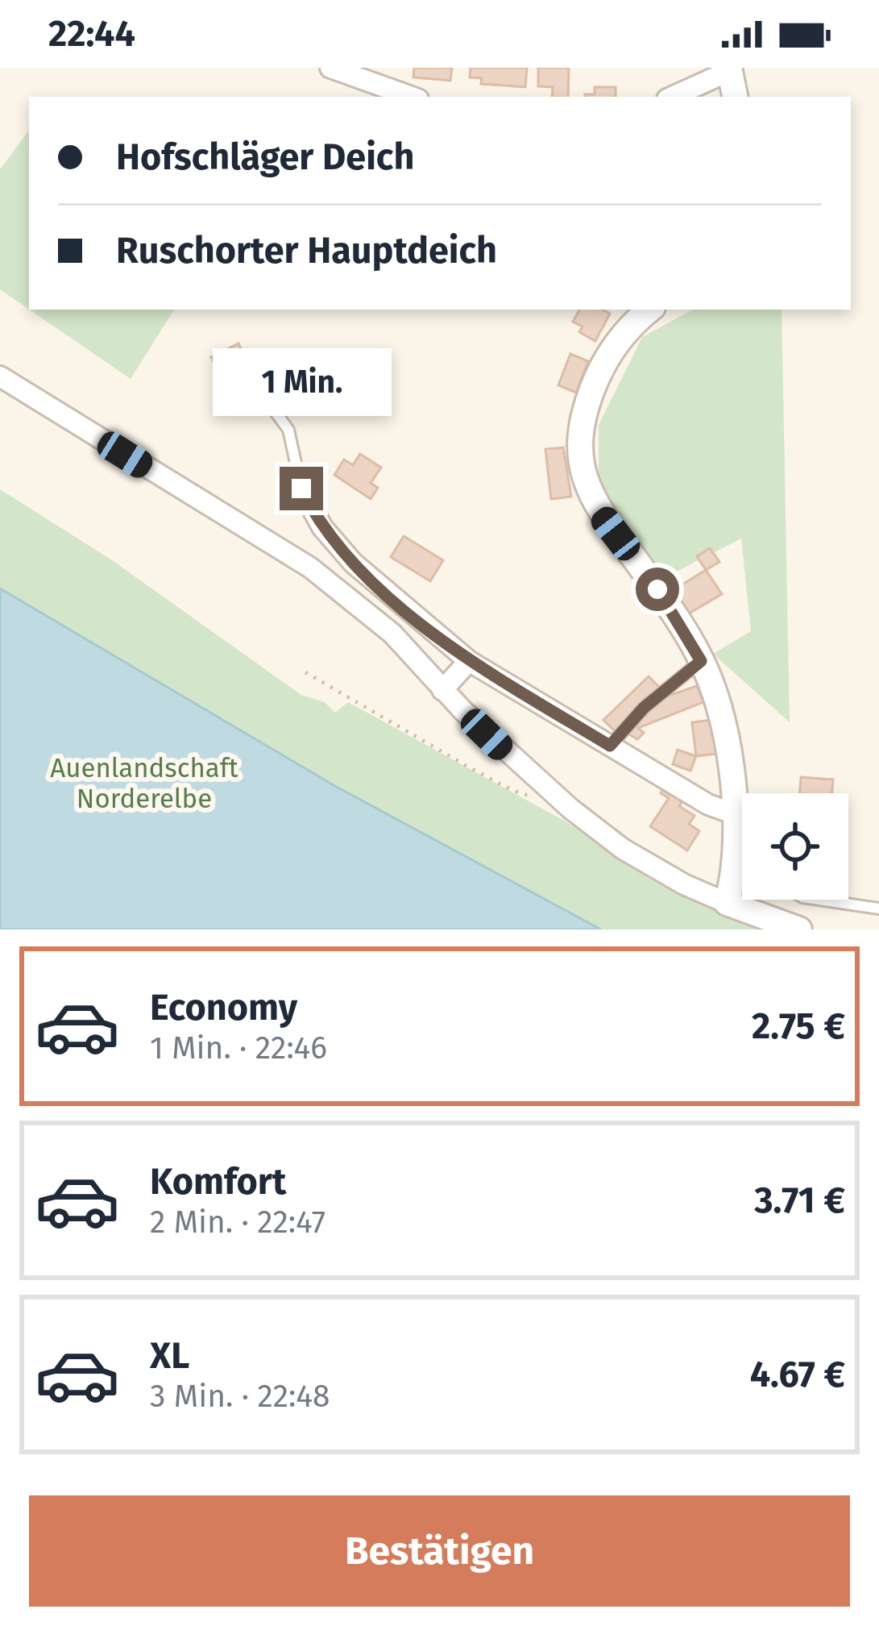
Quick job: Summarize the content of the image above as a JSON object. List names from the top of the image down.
{
  "parks": ["Auenlandschaft Norderelbe"],
  "page": {
    "status": "22:44",
    "banner": ["Hofschläger Deich", "Ruschorter Hauptdeich"],
    "bubble": "1 Min.",
    "list": [
      {
        "name": "Economy",
        "note": "1 Min. · 22:46",
        "value": "2.75 €"
      },
      {
        "name": "Komfort",
        "note": "2 Min. · 22:47",
        "value": "3.71 €"
      },
      {
        "name": "XL",
        "note": "3 Min. · 22:48",
        "value": "4.67 €"
      }
    ],
    "buttons": "Bestätigen"
  }
}
